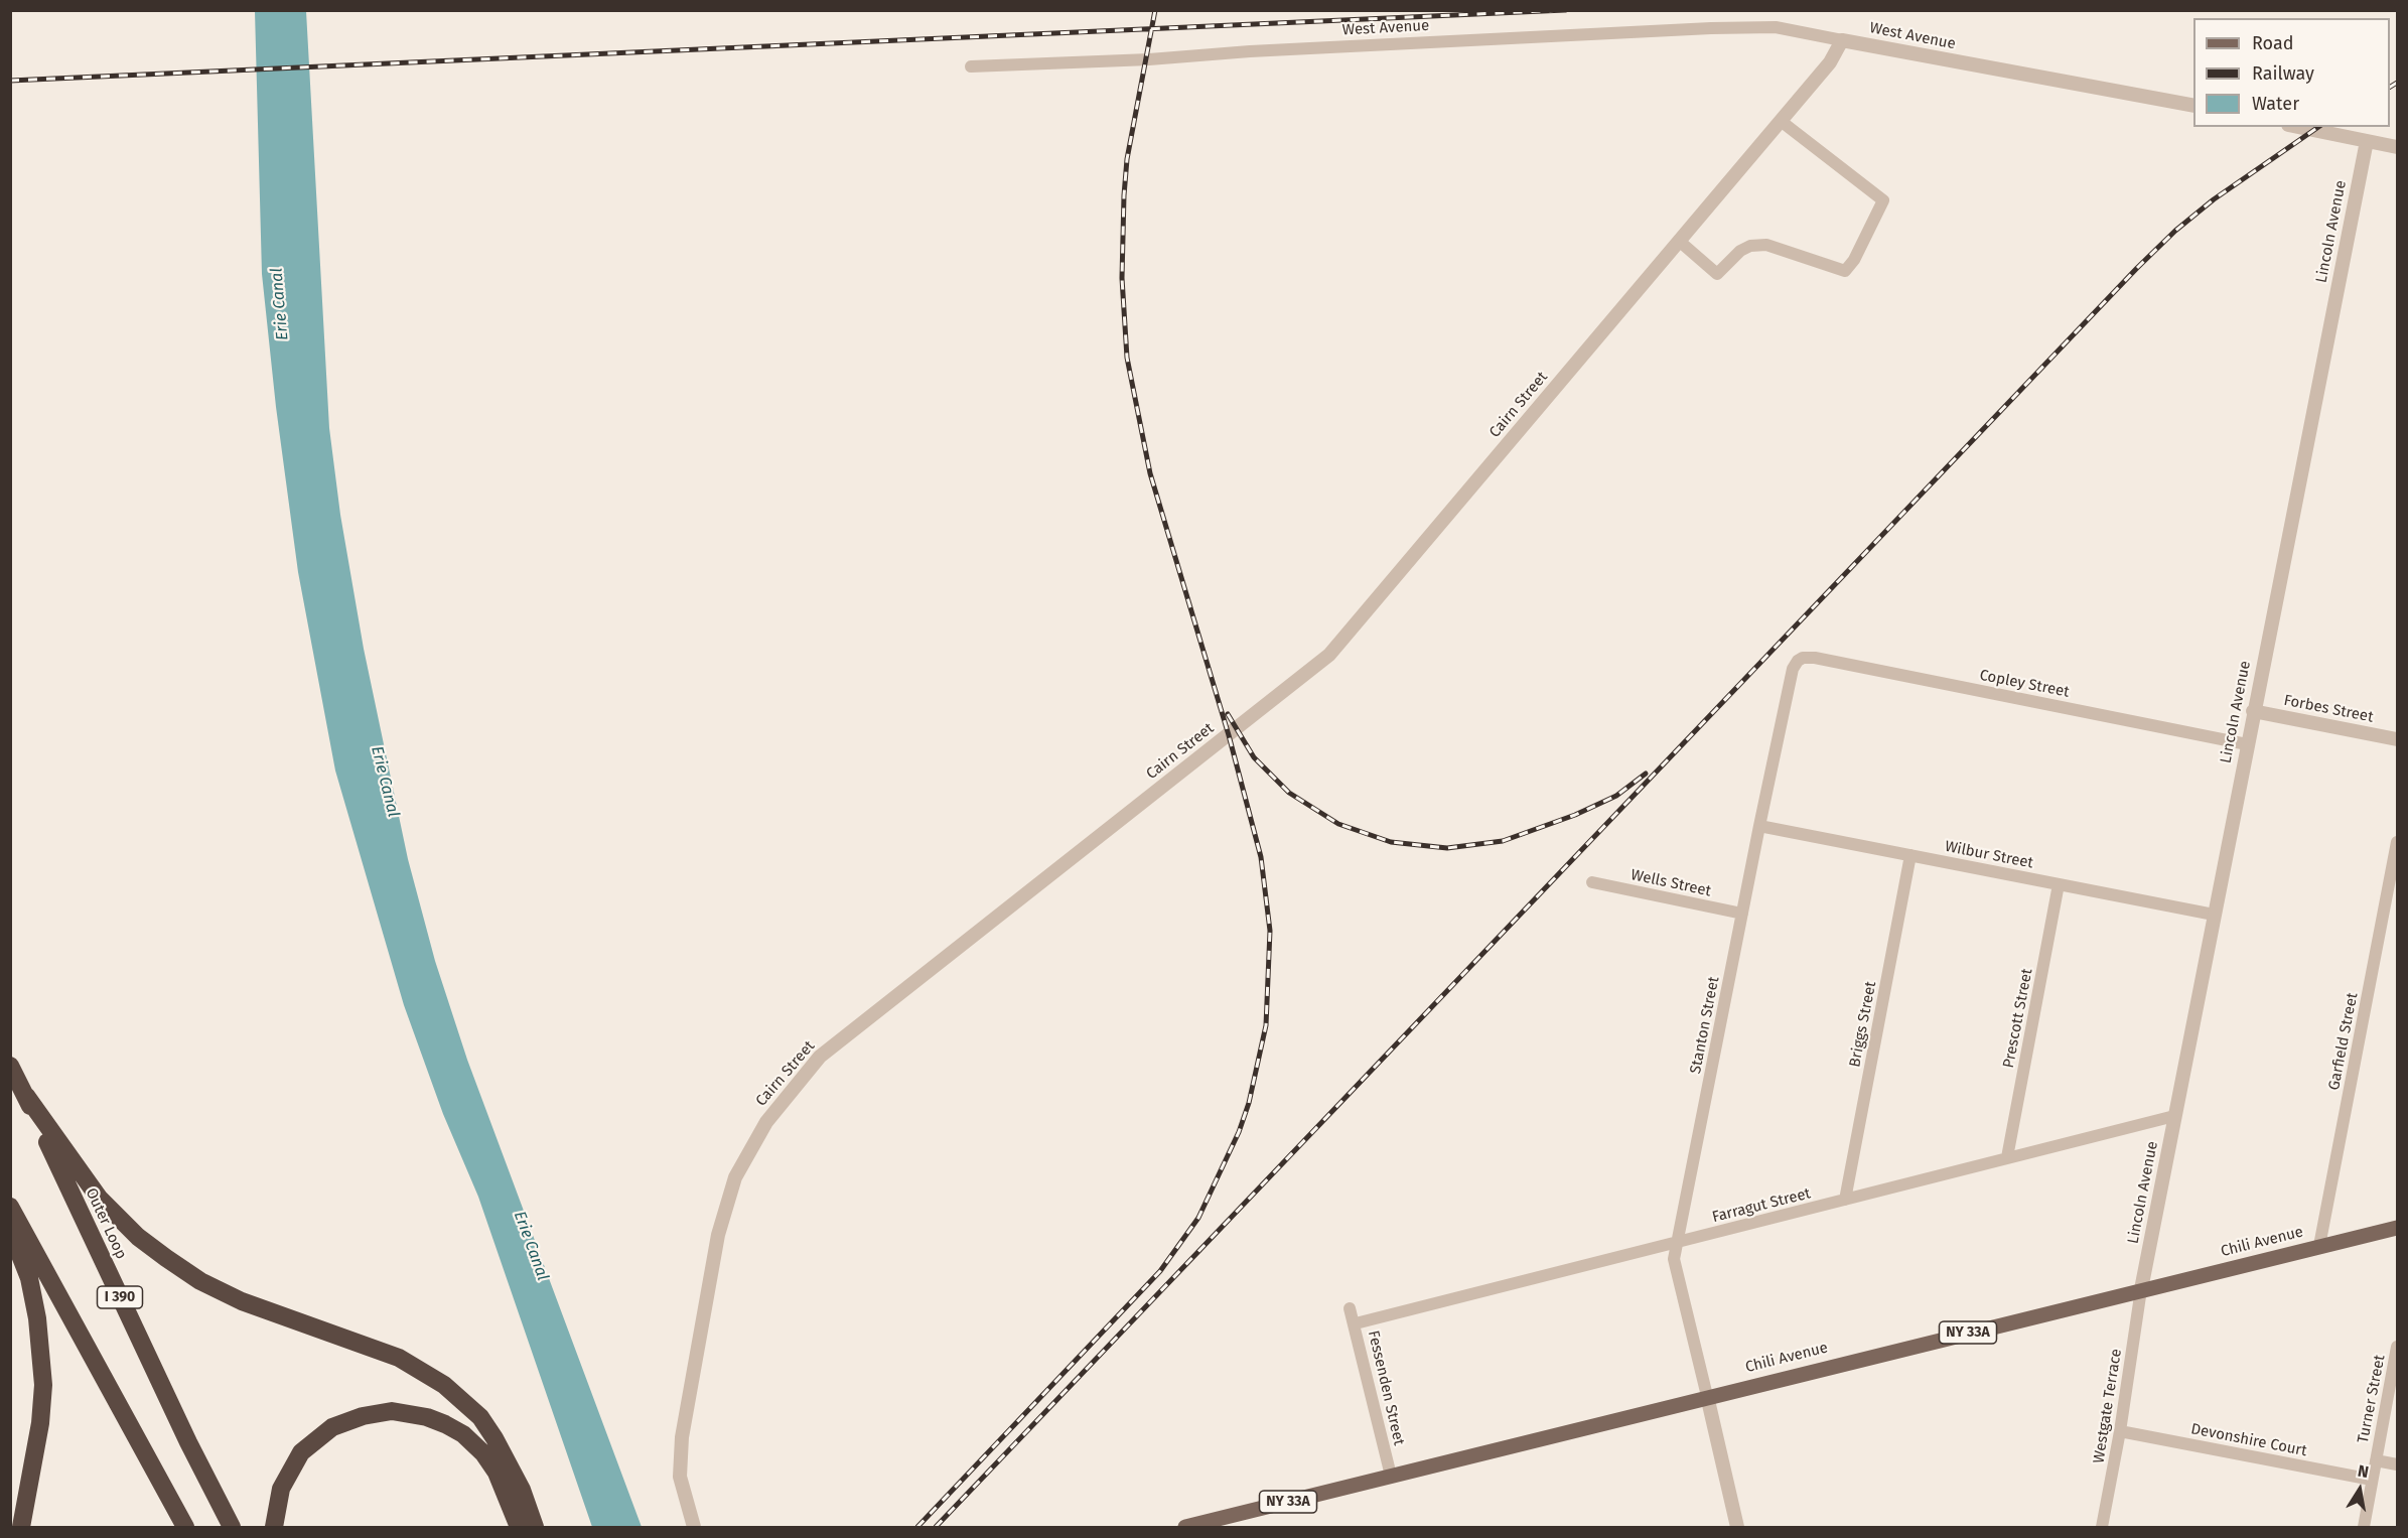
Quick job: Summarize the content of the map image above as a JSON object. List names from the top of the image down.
{
  "streets": {
    "highway": ["Outer Loop", "I 390"],
    "main road": ["Chili Avenue", "NY 33A"],
    "street": [
      "West Avenue",
      "Lincoln Avenue",
      "Cairn Street",
      "Copley Street",
      "Forbes Street",
      "Wilbur Street",
      "Wells Street",
      "Prescott Street",
      "Briggs Street",
      "Stanton Street",
      "Garfield Street",
      "Farragut Street",
      "Fessenden Street",
      "Turner Street",
      "Westgate Terrace",
      "Devonshire Court"
    ]
  },
  "crossings": [
    ["West Avenue", "Cairn Street"],
    ["Lincoln Avenue", "Copley Street"],
    ["Lincoln Avenue", "Forbes Street"],
    ["Lincoln Avenue", "Wilbur Street"],
    ["Lincoln Avenue", "Farragut Street"],
    ["Lincoln Avenue", "Chili Avenue"],
    ["Lincoln Avenue", "Westgate Terrace"],
    ["Copley Street", "Stanton Street"],
    ["Wilbur Street", "Prescott Street"],
    ["Wilbur Street", "Briggs Street"],
    ["Wilbur Street", "Stanton Street"],
    ["Wells Street", "Stanton Street"],
    ["Prescott Street", "Farragut Street"],
    ["Briggs Street", "Farragut Street"],
    ["Stanton Street", "Farragut Street"],
    ["Stanton Street", "Chili Avenue"],
    ["Garfield Street", "Chili Avenue"],
    ["Farragut Street", "Fessenden Street"],
    ["Chili Avenue", "Fessenden Street"],
    ["Chili Avenue", "Westgate Terrace"],
    ["Turner Street", "Devonshire Court"],
    ["Westgate Terrace", "Devonshire Court"]
  ],
  "water": ["Erie Canal"],
  "legend": ["Road", "Railway", "Water"],
  "north": "top"
}
